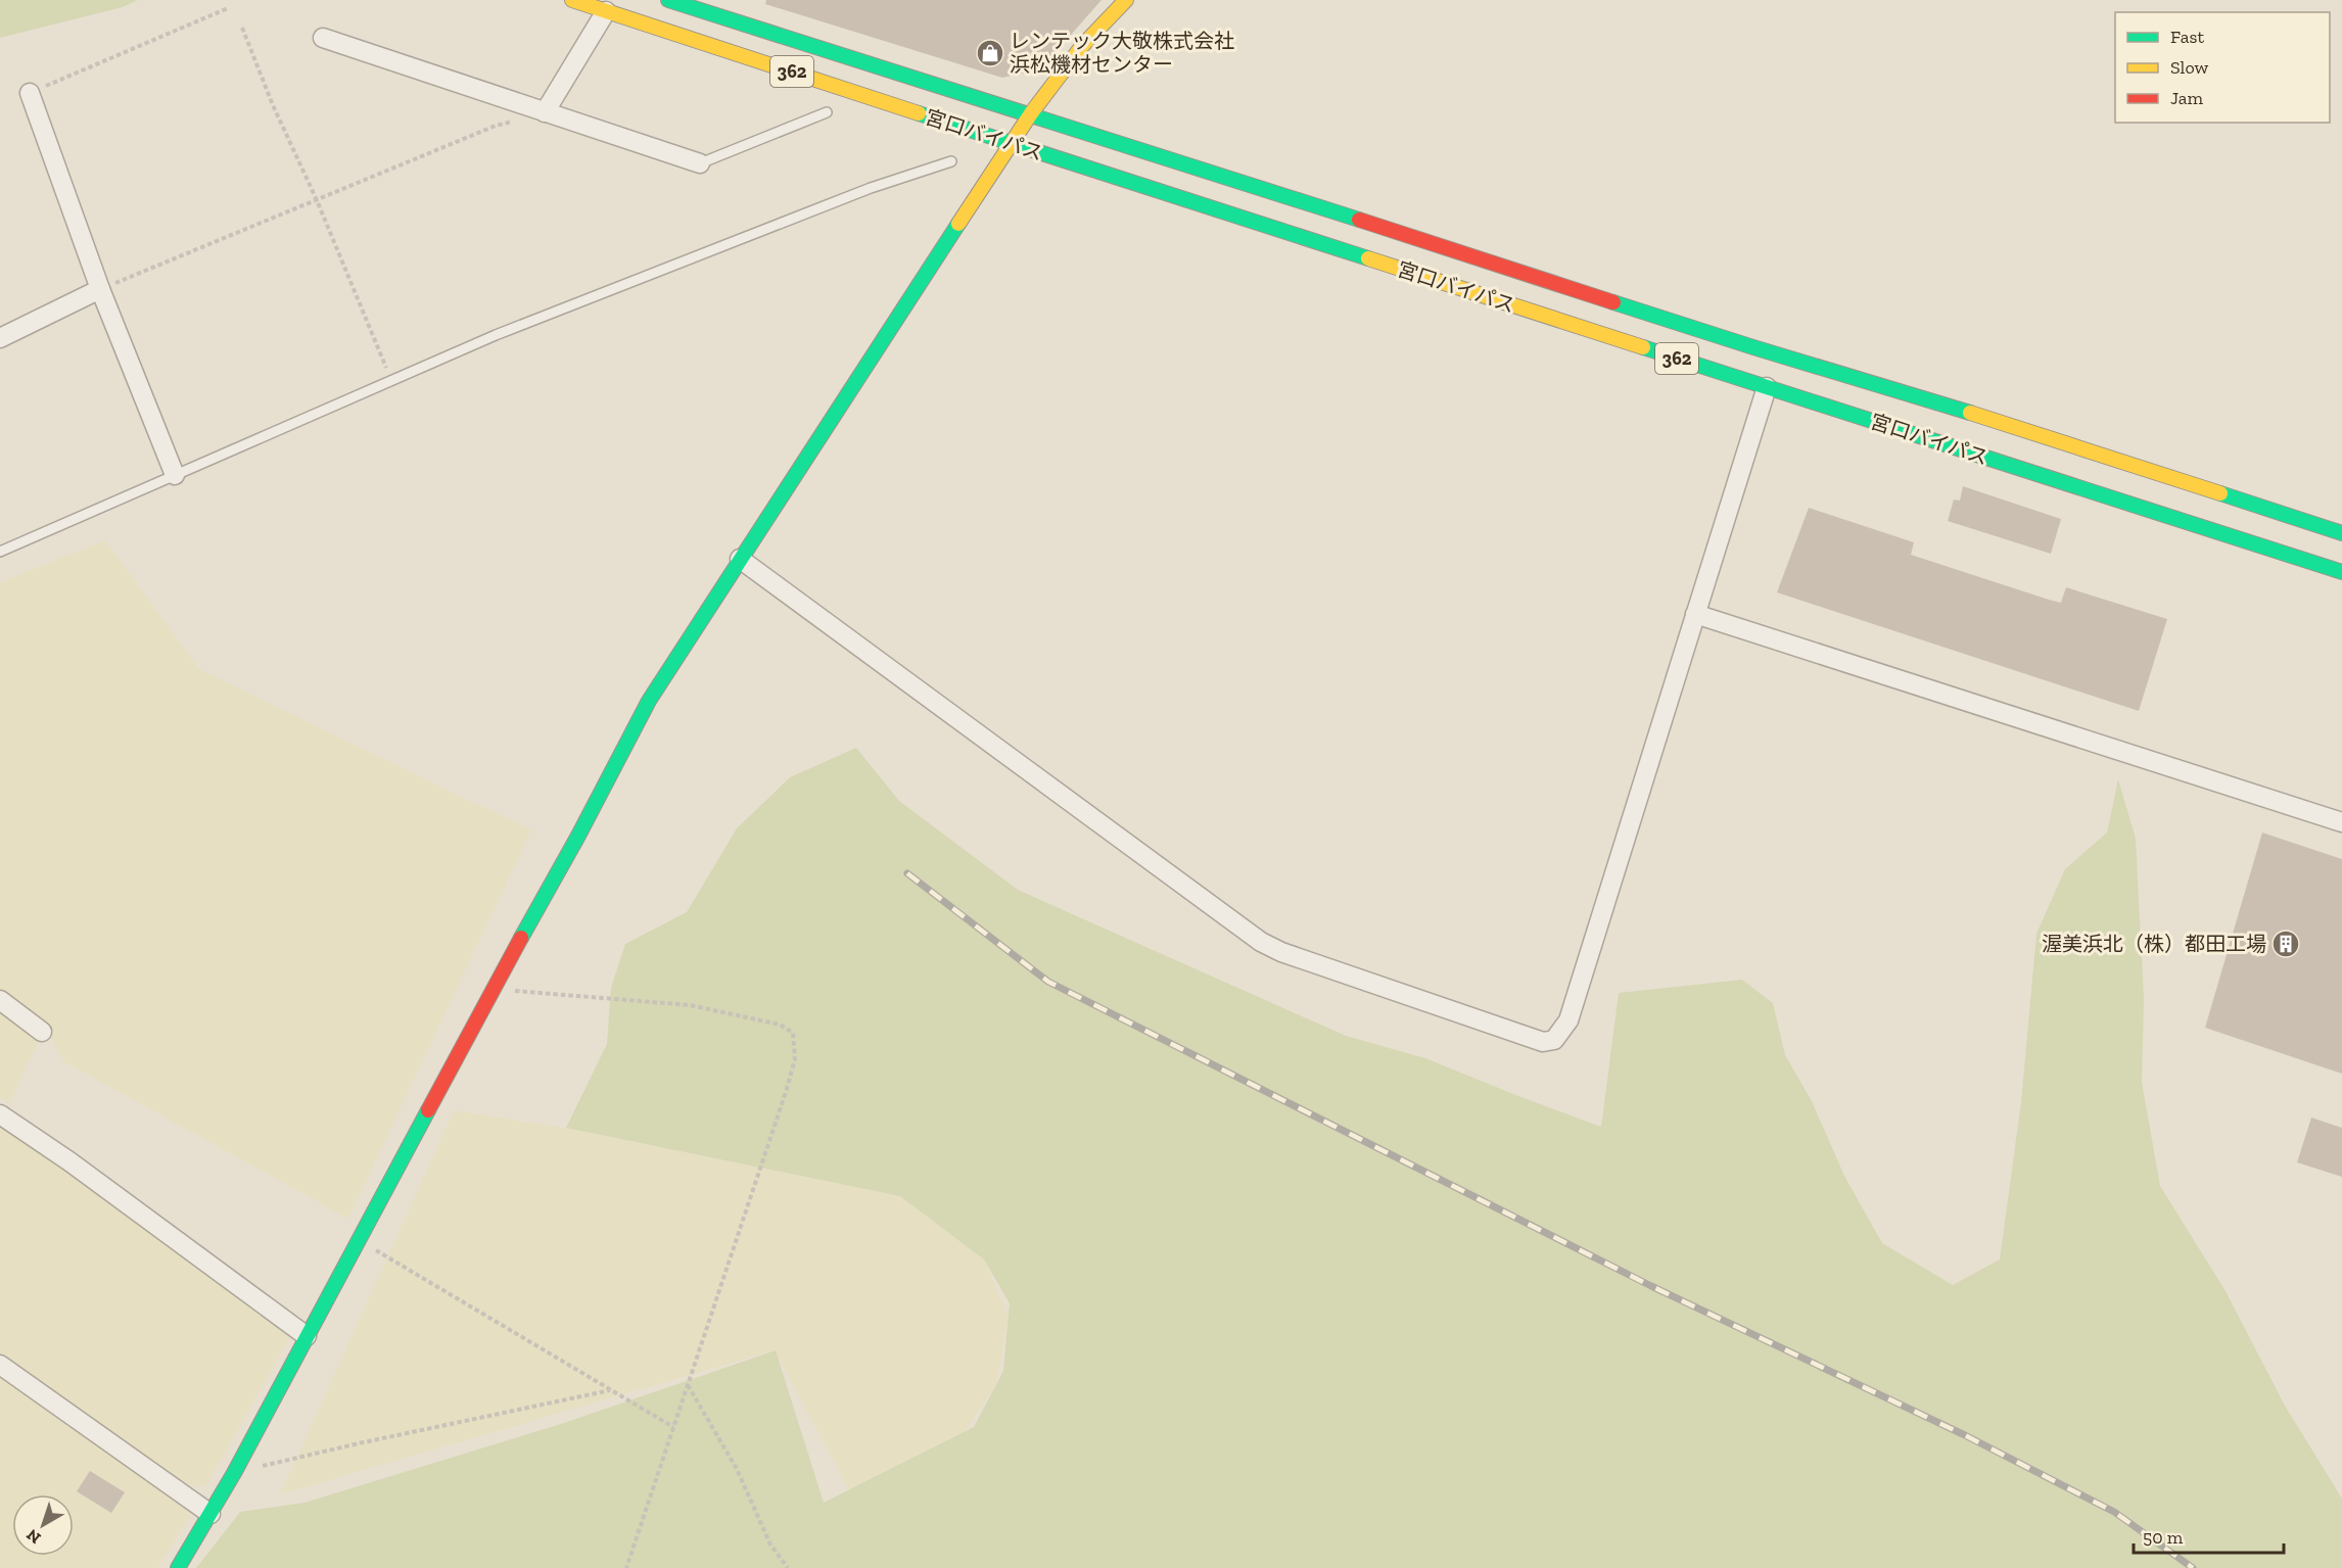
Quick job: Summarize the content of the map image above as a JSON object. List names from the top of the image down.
{
  "streets": {
    "main road": ["362", "宮口バイパス"]
  },
  "places": {
    "shop": ["レンテック大敬株式会社 浜松機材センター"],
    "building": ["渥美浜北（株）都田工場"]
  },
  "legend": ["Fast", "Slow", "Jam"],
  "scale_bar": "50 m",
  "north": "bottom left"
}
